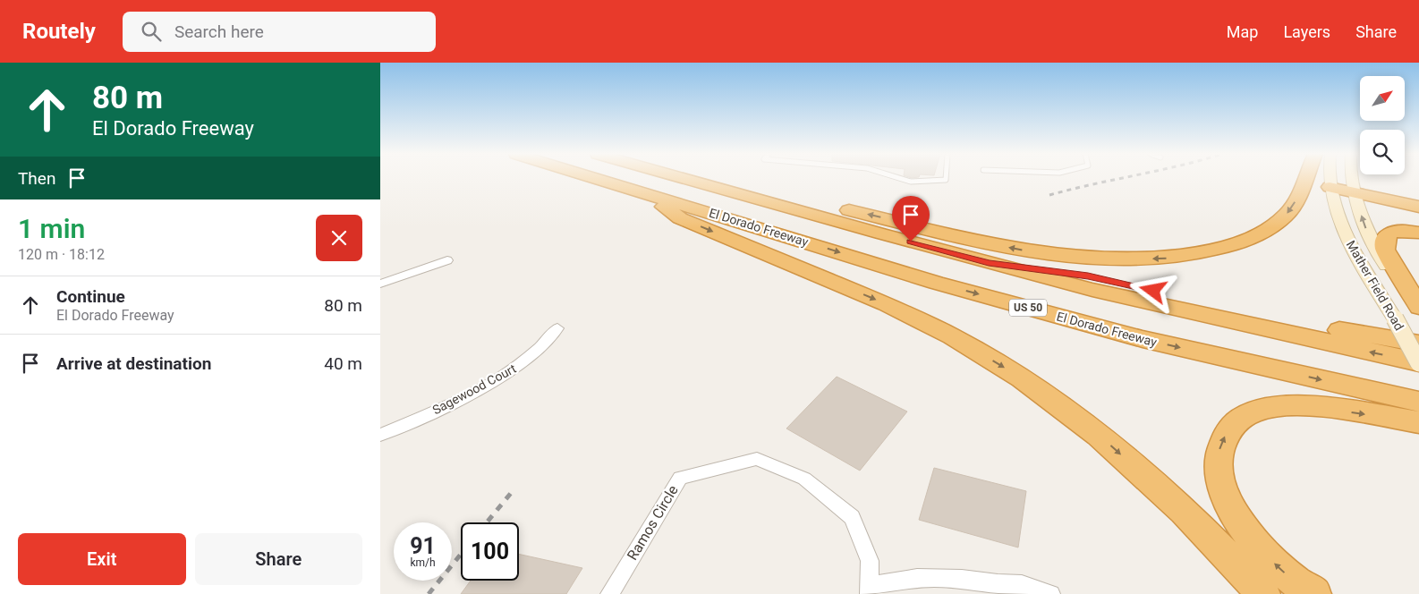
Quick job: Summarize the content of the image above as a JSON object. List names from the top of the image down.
{
  "streets": {
    "highway": ["El Dorado Freeway", "US 50"],
    "main road": ["Mather Field Road"],
    "street": ["Sagewood Court", "Ramos Circle"]
  },
  "crossings": [
    ["El Dorado Freeway", "Mather Field Road"]
  ],
  "north": "top right",
  "page": {
    "header": "Routely",
    "search": "Search here",
    "nav": ["Map", "Layers", "Share"],
    "turn": ["80 m", "El Dorado Freeway"],
    "then": "Then",
    "heading": ["1 min", "120 m · 18:12"],
    "list": [
      {
        "name": "Continue",
        "note": "El Dorado Freeway",
        "value": "80 m"
      },
      {
        "name": "Arrive at destination",
        "value": "40 m"
      }
    ],
    "speed": "91 km/h",
    "limit": "100",
    "buttons": ["Exit", "Share"]
  }
}
